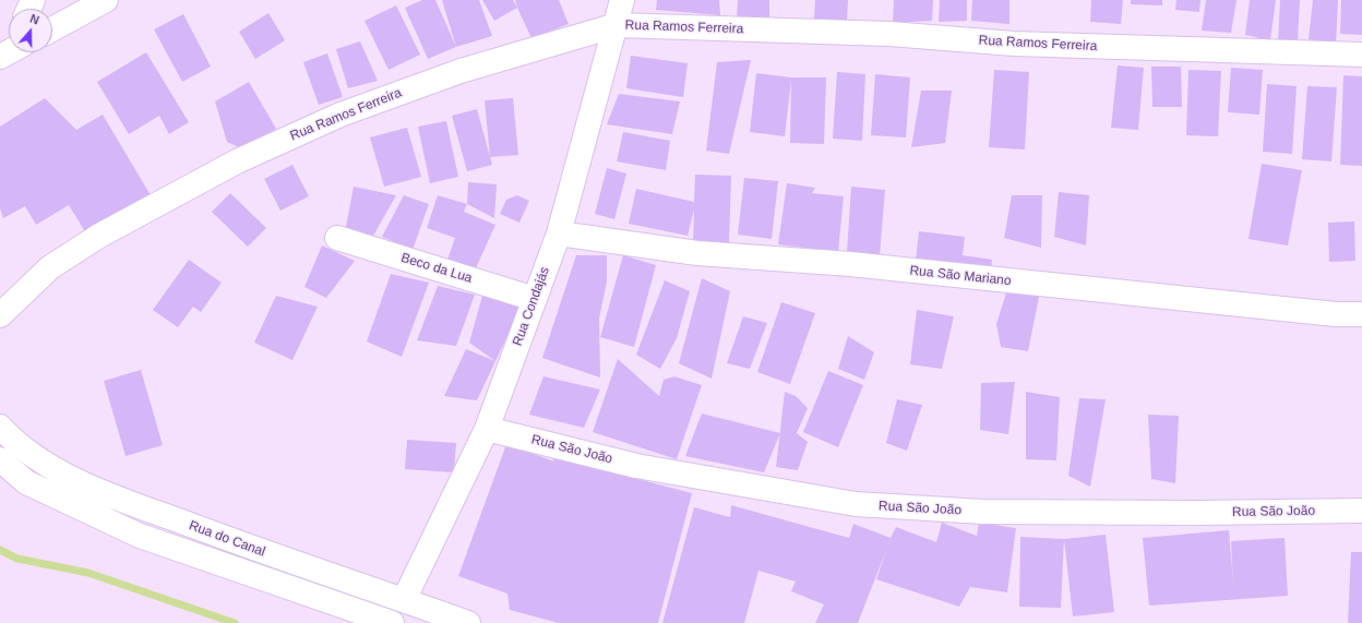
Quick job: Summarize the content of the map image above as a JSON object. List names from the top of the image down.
{
  "streets": {
    "street": [
      "Rua Ramos Ferreira",
      "Beco da Lua",
      "Rua São Mariano",
      "Rua Condajás",
      "Rua São João",
      "Rua do Canal"
    ]
  },
  "crossings": [
    ["Rua Ramos Ferreira", "Rua Condajás"],
    ["Beco da Lua", "Rua Condajás"],
    ["Rua São Mariano", "Rua Condajás"],
    ["Rua Condajás", "Rua São João"],
    ["Rua Condajás", "Rua do Canal"]
  ],
  "north": "top"
}
